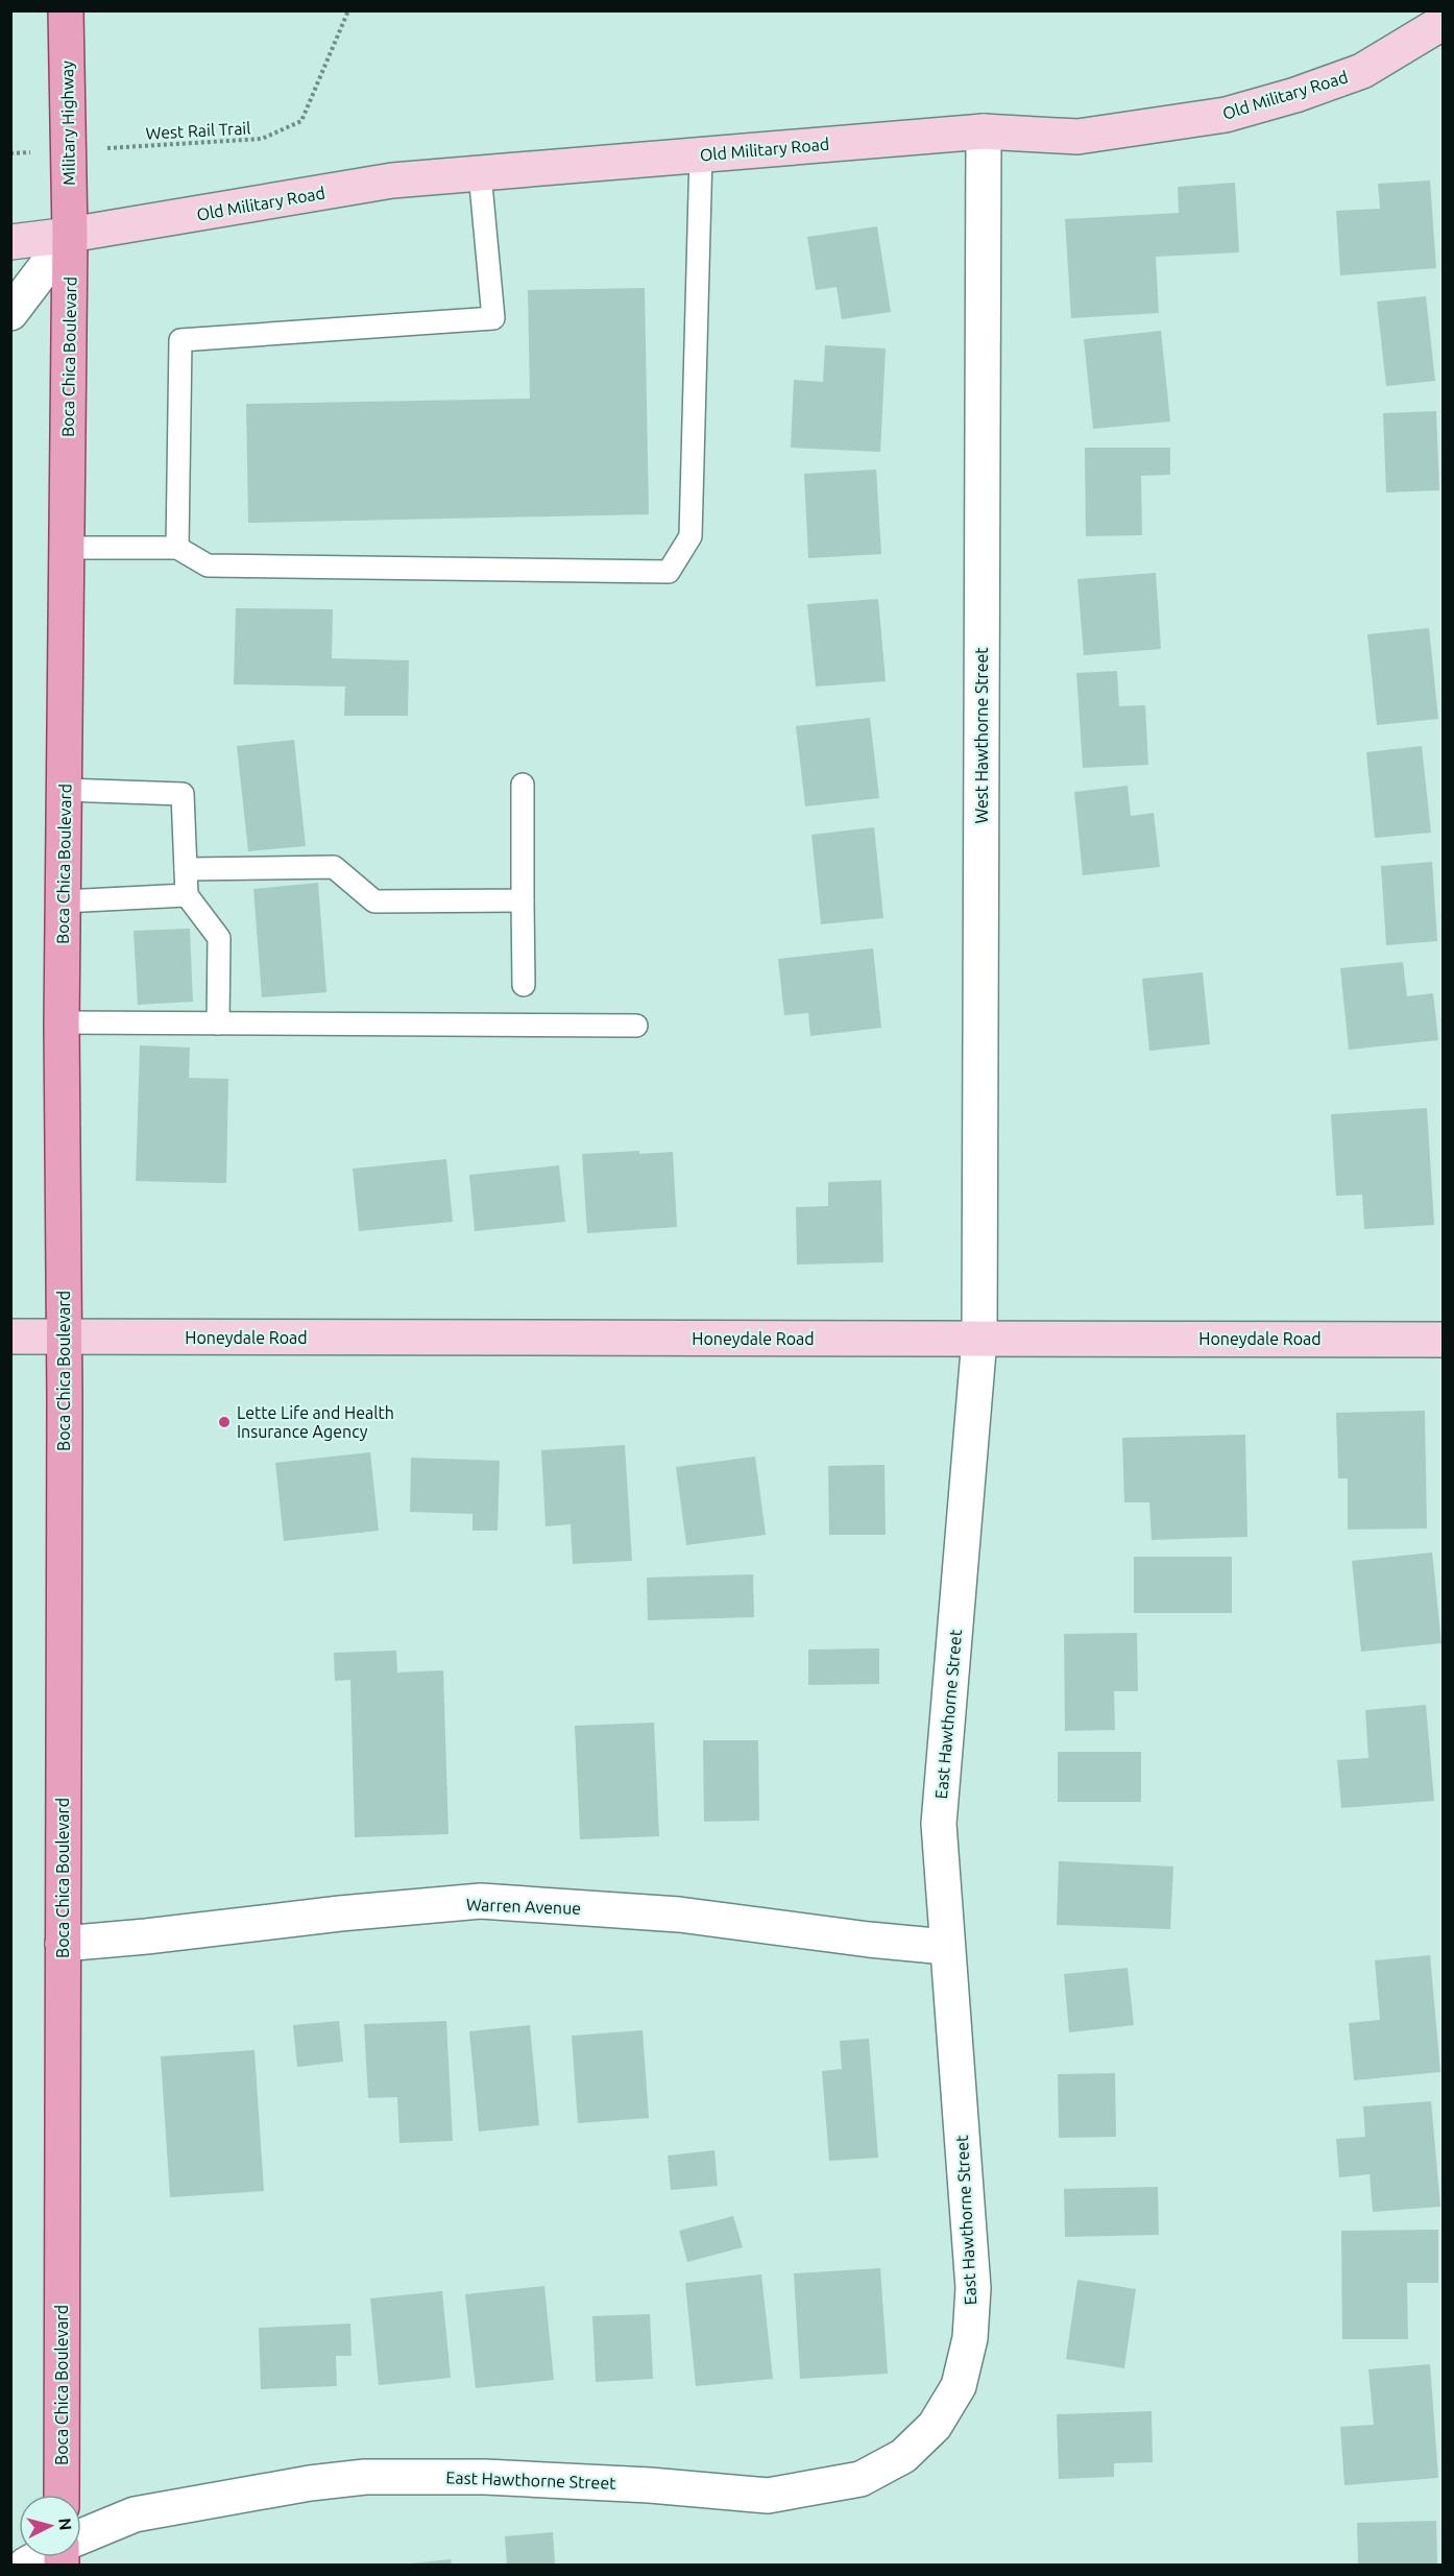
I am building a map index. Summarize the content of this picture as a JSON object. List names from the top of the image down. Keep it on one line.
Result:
{"streets":{"main road":["Military Highway","Boca Chica Boulevard"],"street":["Old Military Road","West Hawthorne Street","Honeydale Road","East Hawthorne Street","Warren Avenue"],"path":["West Rail Trail"]},"crossings":[["Old Military Road","Military Highway"],["Old Military Road","Boca Chica Boulevard"],["Old Military Road","West Hawthorne Street"],["Military Highway","West Rail Trail"],["Military Highway","Boca Chica Boulevard"],["Boca Chica Boulevard","Honeydale Road"],["Boca Chica Boulevard","Warren Avenue"],["West Hawthorne Street","Honeydale Road"],["West Hawthorne Street","East Hawthorne Street"],["Honeydale Road","East Hawthorne Street"],["East Hawthorne Street","Warren Avenue"]],"places":["Lette Life and Health Insurance Agency"],"north":"right"}
